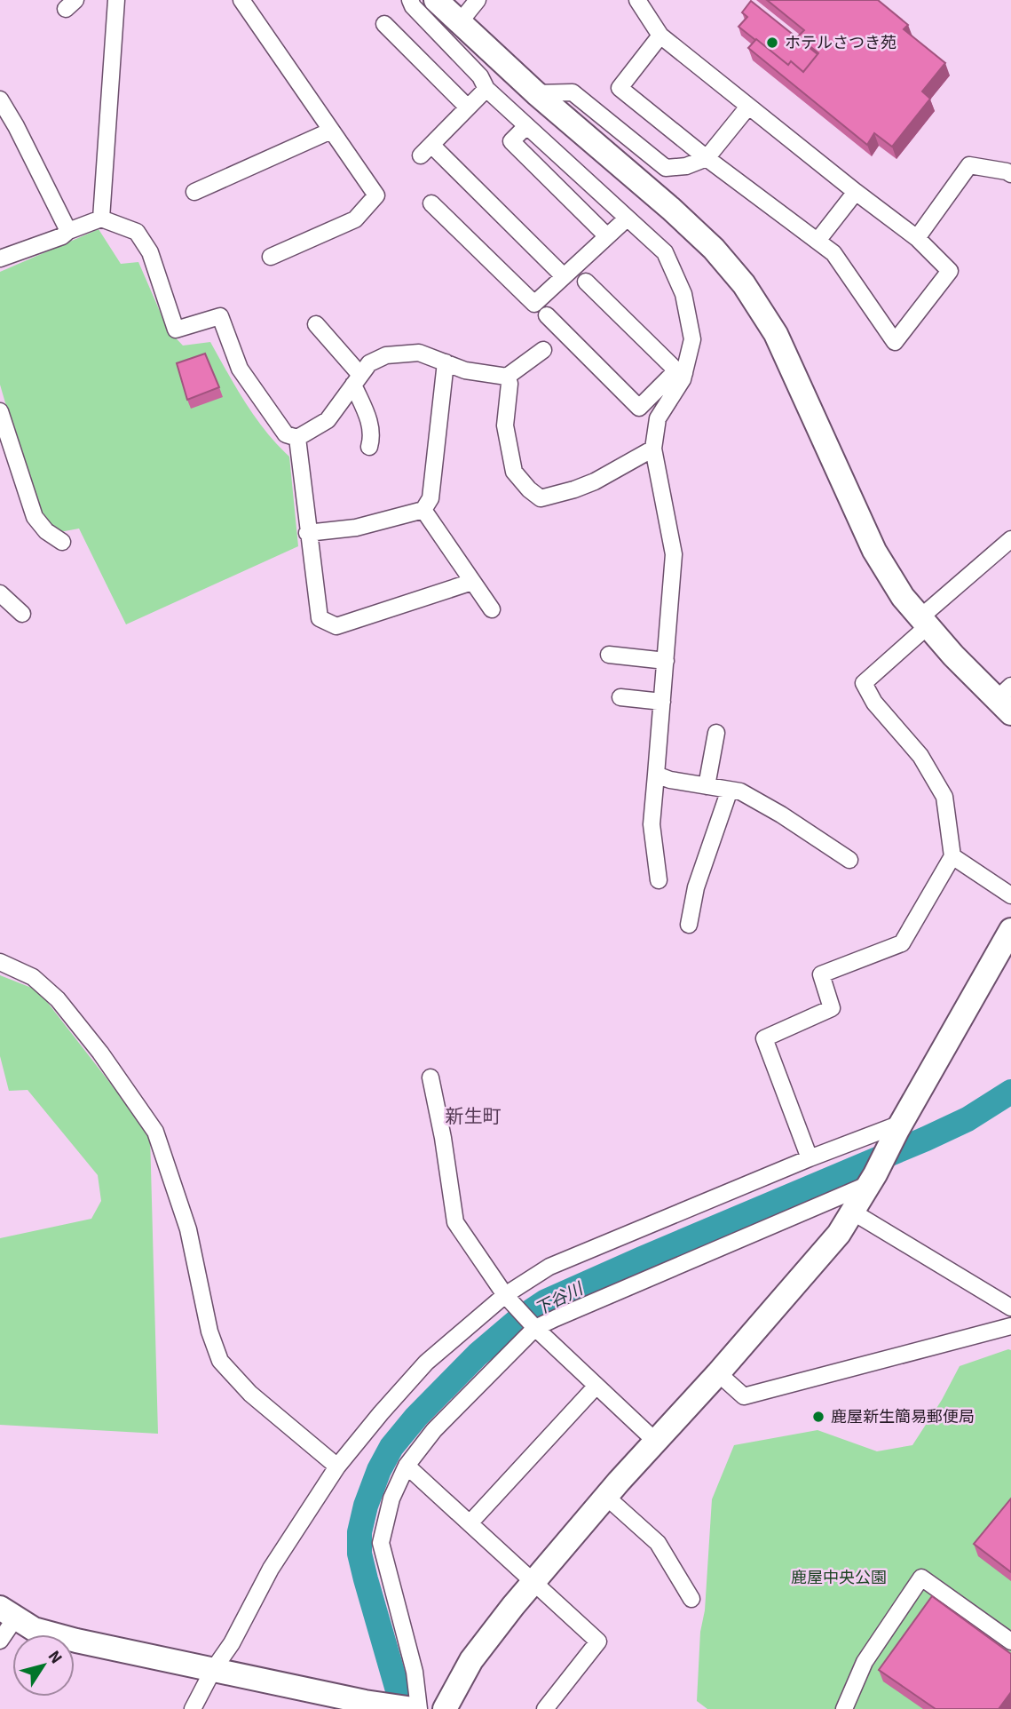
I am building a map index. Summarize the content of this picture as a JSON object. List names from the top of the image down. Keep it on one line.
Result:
{"districts":["新生町"],"water":["下谷川"],"parks":["鹿屋中央公園"],"places":["ホテルさつき苑","鹿屋新生簡易郵便局"],"north":"top right"}
